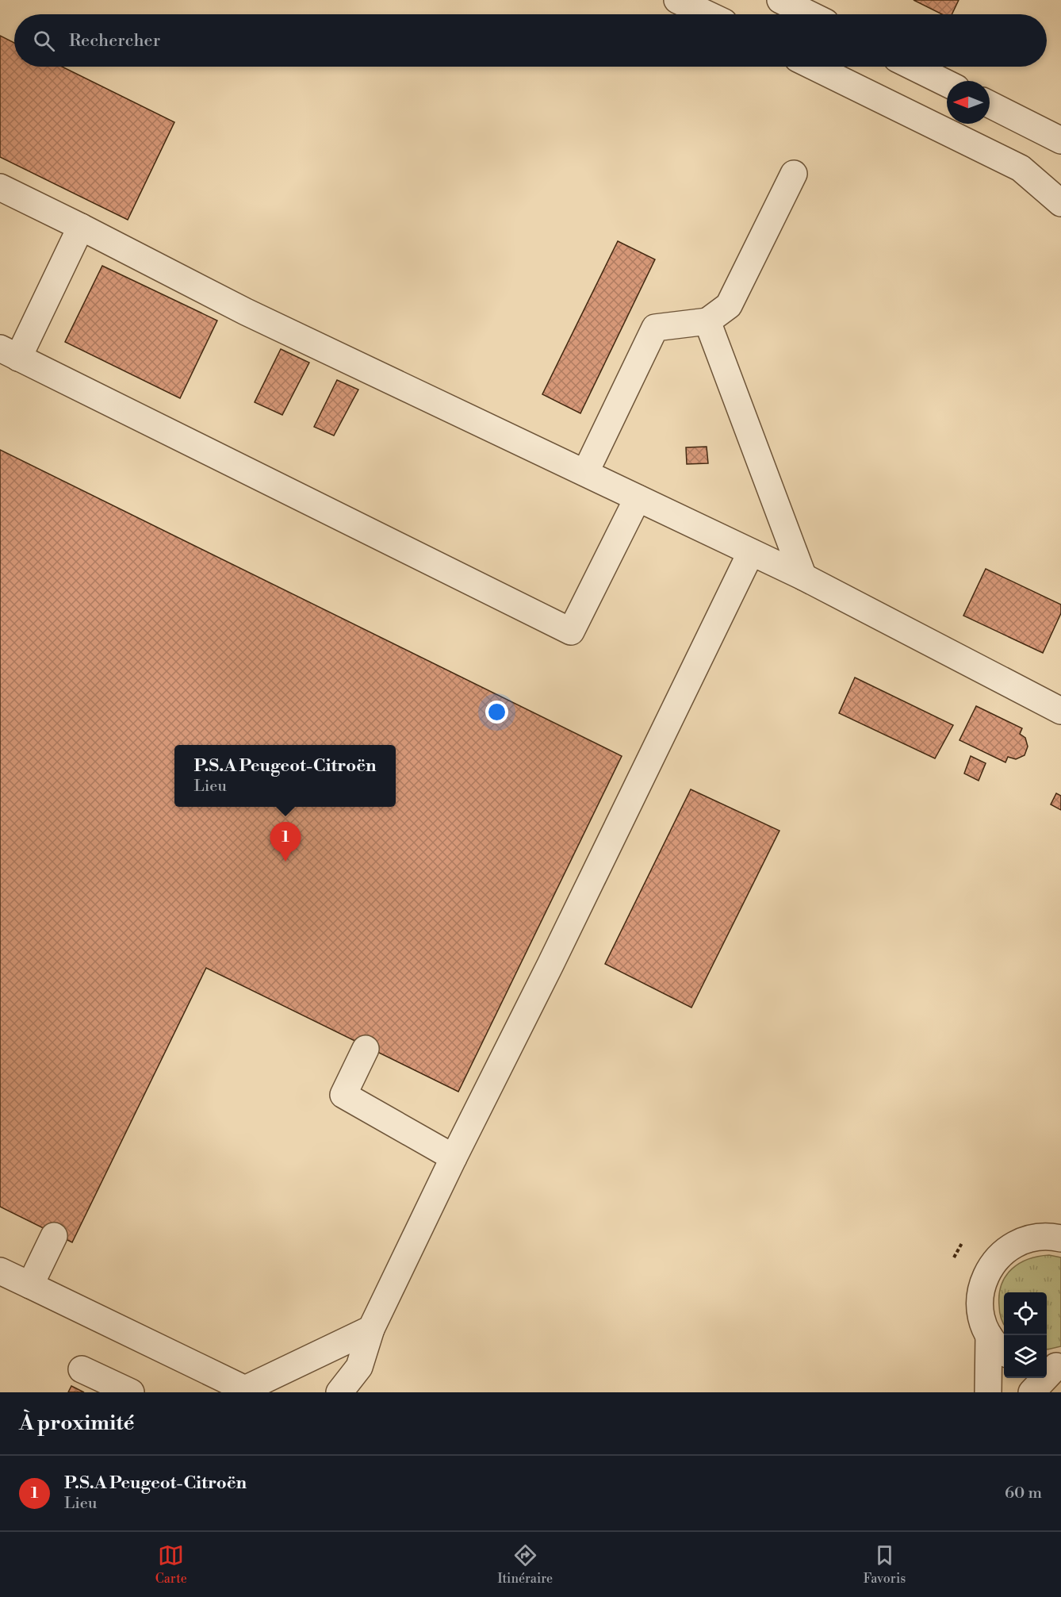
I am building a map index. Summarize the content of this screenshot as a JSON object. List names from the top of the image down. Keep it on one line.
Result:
{"north":"left","page":{"search":"Rechercher","popup":["P.S.A Peugeot-Citroën","Lieu"],"pins":"1","heading":"À proximité","list":[{"mark":"1","name":"P.S.A Peugeot-Citroën","note":"Lieu","value":"60 m"}],"nav":["Carte","Itinéraire","Favoris"]}}
